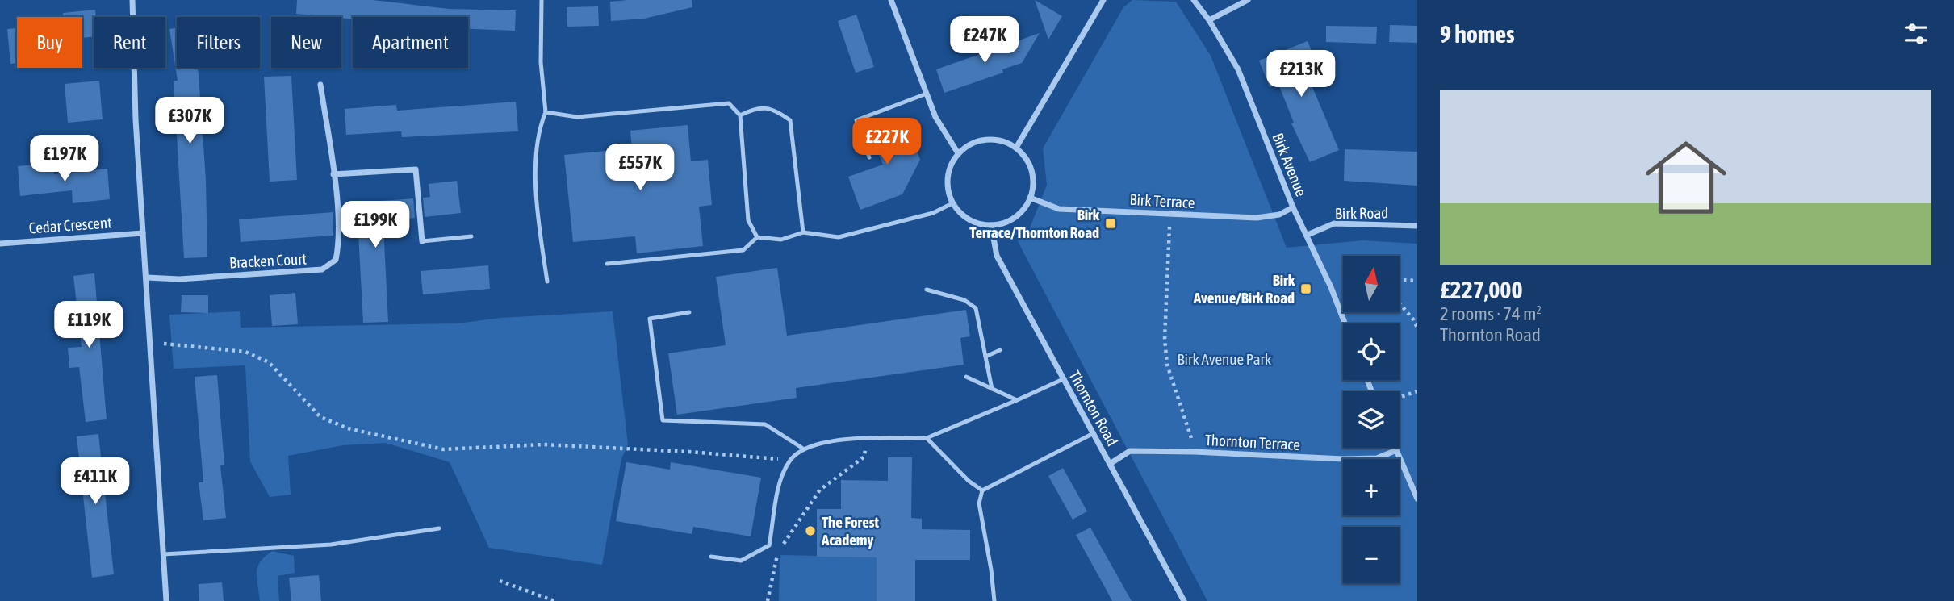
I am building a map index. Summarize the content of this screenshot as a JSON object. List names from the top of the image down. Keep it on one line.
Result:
{"streets":{"street":["Birk Avenue","Birk Terrace","Birk Road","Cedar Crescent","Bracken Court","Thornton Road","Thornton Terrace"]},"crossings":[["Birk Avenue","Birk Terrace"],["Birk Avenue","Birk Road"],["Birk Terrace","Thornton Road"],["Thornton Road","Thornton Terrace"]],"parks":["Birk Avenue Park"],"places":{"transit":["Birk Terrace/Thornton Road","Birk Avenue/Birk Road"],"other":["The Forest Academy"]},"north":"top","page":{"heading":"9 homes","price":["£247K","£213K","£307K","£227K","£197K","£557K","£199K","£119K","£411K"],"chip":["Buy","Rent","Filters","New","Apartment"],"list":[{"name":"£227,000","note":"2 rooms · 74 m² · Thornton Road"}],"map_buttons":["+","−"]}}
